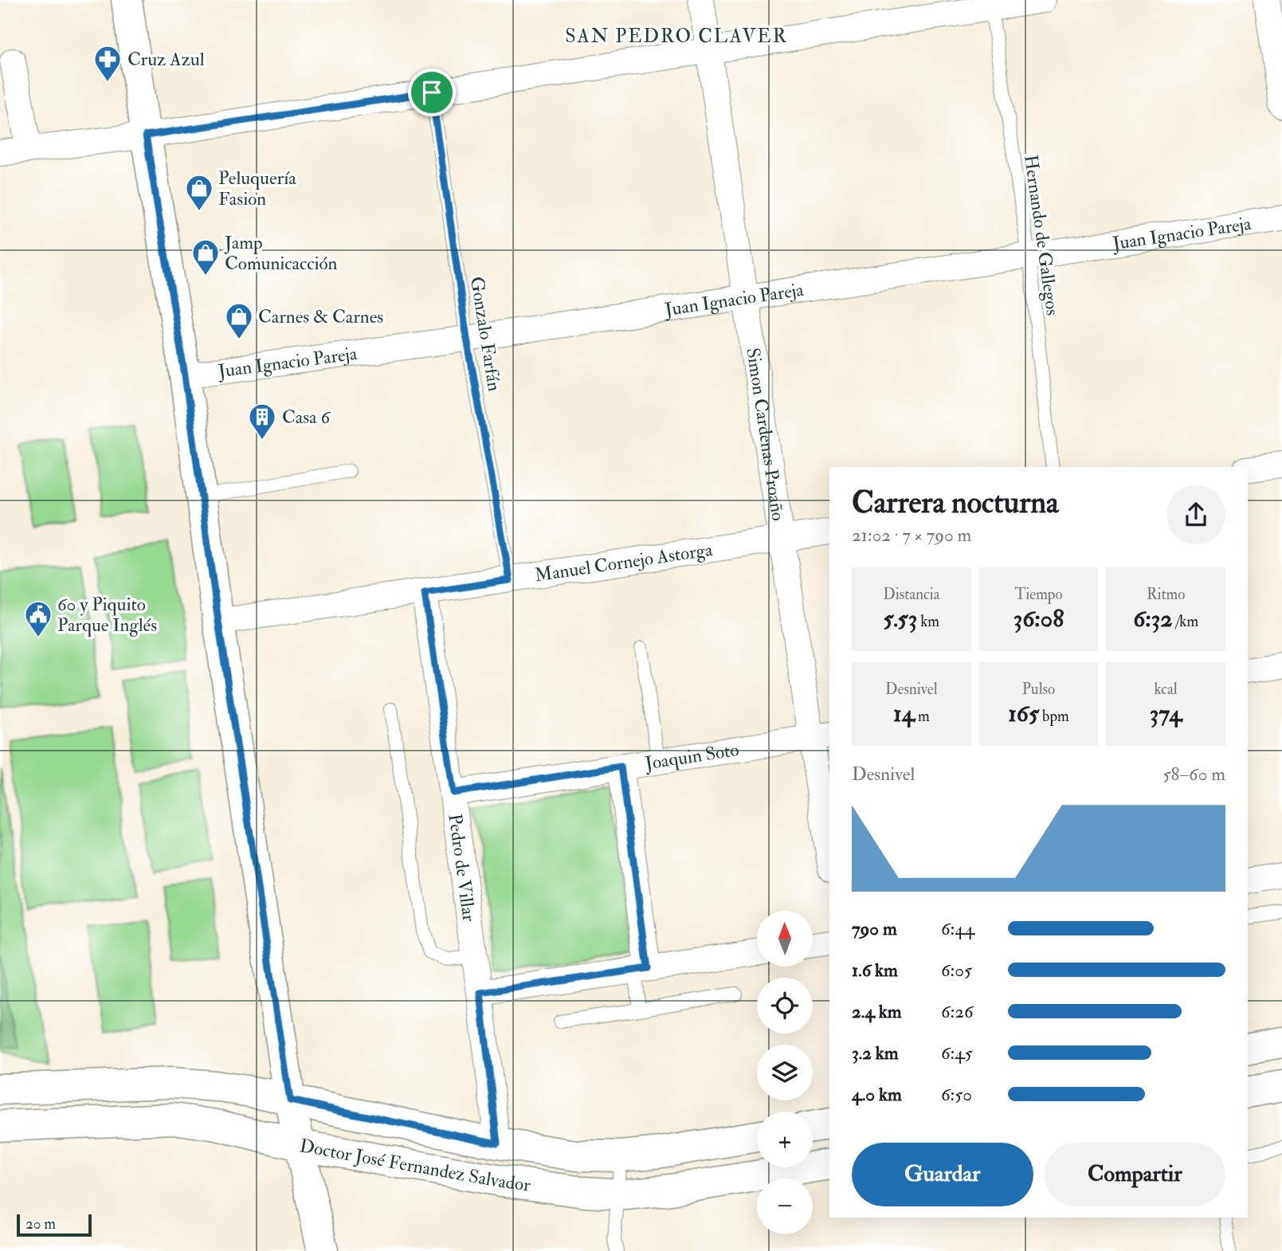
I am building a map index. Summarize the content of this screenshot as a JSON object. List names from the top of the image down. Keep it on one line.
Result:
{"streets":{"main road":["Doctor José Fernandez Salvador"],"street":["Juan Ignacio Pareja","Simon Cardenas Proaño","Manuel Cornejo Astorga","Joaquin Soto","Pedro de Villar"],"lane":["Hernando de Gallegos","Gonzalo Farfán"]},"crossings":[["Juan Ignacio Pareja","Hernando de Gallegos"],["Juan Ignacio Pareja","Gonzalo Farfán"],["Juan Ignacio Pareja","Simon Cardenas Proaño"],["Gonzalo Farfán","Manuel Cornejo Astorga"],["Simon Cardenas Proaño","Manuel Cornejo Astorga"],["Simon Cardenas Proaño","Joaquin Soto"],["Manuel Cornejo Astorga","Pedro de Villar"],["Joaquin Soto","Pedro de Villar"],["Pedro de Villar","Doctor José Fernandez Salvador"]],"districts":["SAN PEDRO CLAVER"],"places":{"pharmacy":["Cruz Azul"],"shop":["Peluquería Fasion","Jamp Comunicacción","Carnes & Carnes"],"building":["Casa 6"],"public building":["60 y Piquito Parque Inglés"]},"scale_bar":"20 m","north":"top","page":{"heading":["Carrera nocturna","21:02 · 7 × 790 m"],"stats":[["Distancia","5.53 km"],["Tiempo","36:08"],["Ritmo","6:32 /km"],["Desnivel","14 m"],["Pulso","165 bpm"],["kcal","374"]],"chart":["Desnivel","58–60 m"],"list":[{"name":"790 m","note":"6:44"},{"name":"1.6 km","note":"6:05"},{"name":"2.4 km","note":"6:26"},{"name":"3.2 km","note":"6:45"},{"name":"4.0 km","note":"6:50"}],"map_buttons":["+","−"],"buttons":["Guardar","Compartir"],"scale":"20 m"}}
